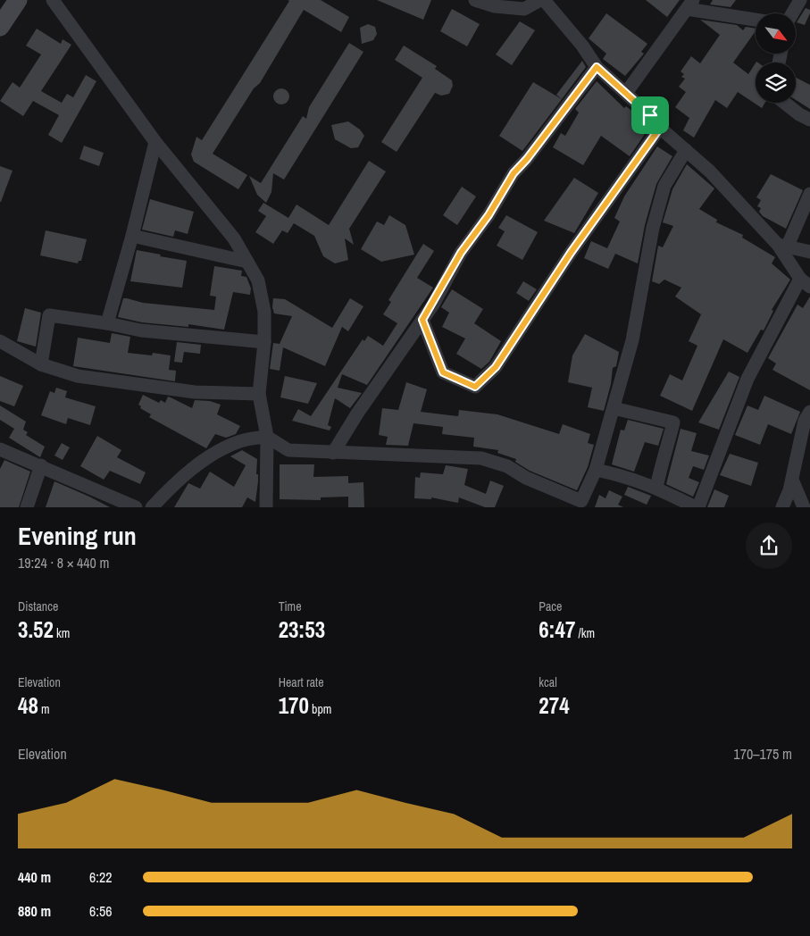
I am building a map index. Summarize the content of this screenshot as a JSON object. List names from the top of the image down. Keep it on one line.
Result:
{"north":"bottom right","page":{"heading":["Evening run","19:24 · 8 × 440 m"],"stats":[["Distance","3.52 km"],["Time","23:53"],["Pace","6:47 /km"],["Elevation","48 m"],["Heart rate","170 bpm"],["kcal","274"]],"chart":["Elevation","170–175 m"],"list":[{"name":"440 m","note":"6:22"},{"name":"880 m","note":"6:56"}]}}
